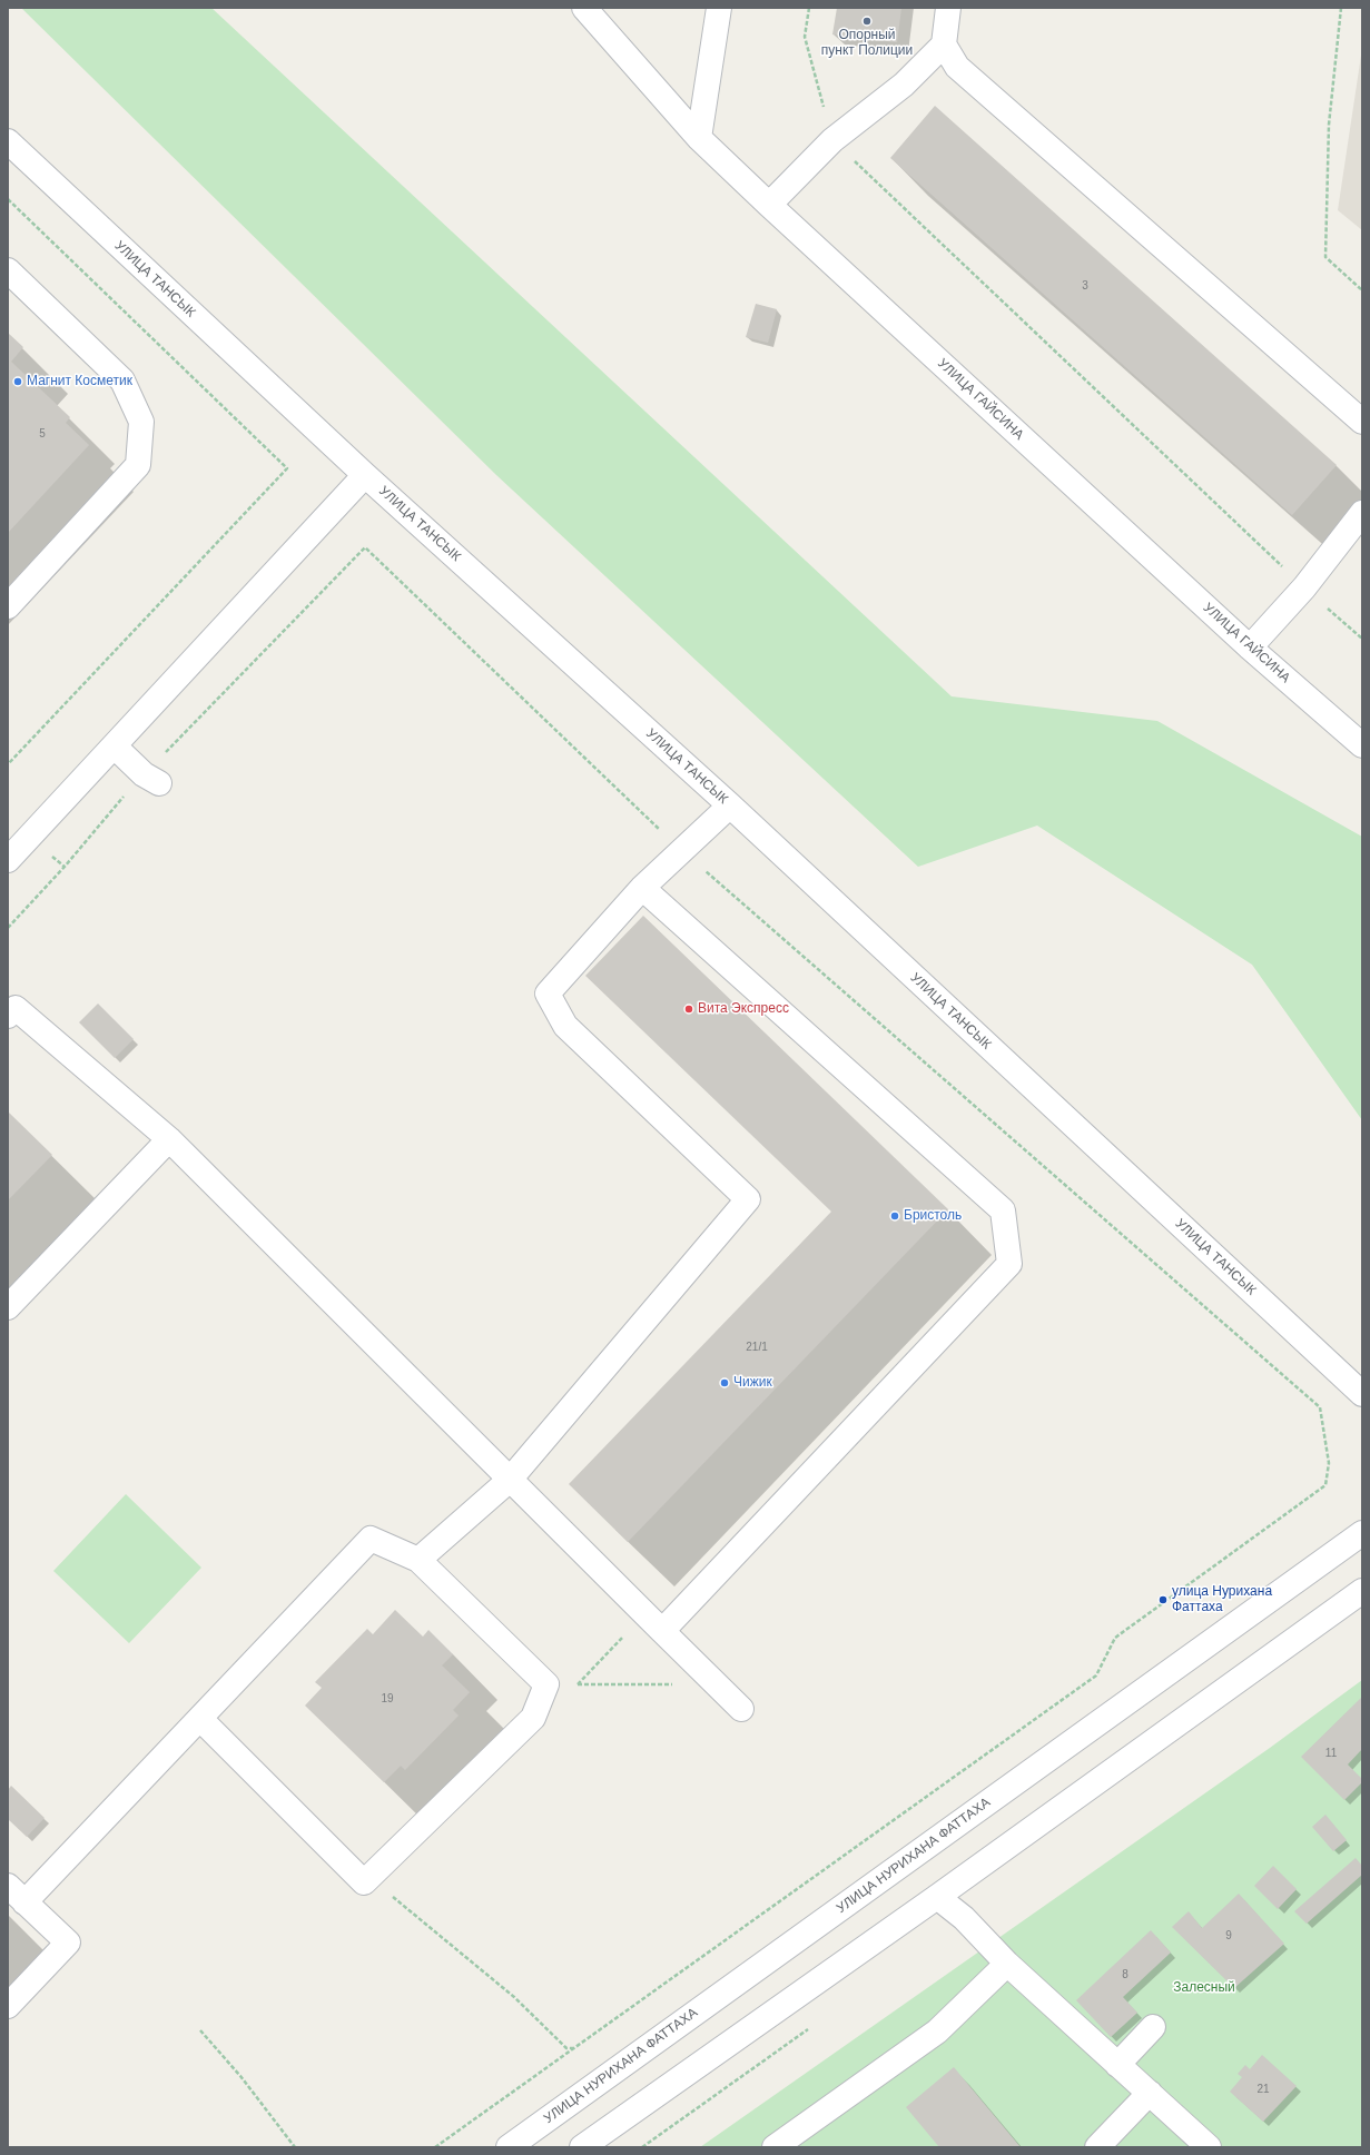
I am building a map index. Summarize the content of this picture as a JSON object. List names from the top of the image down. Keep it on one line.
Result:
{"streets":{"street":["УЛИЦА ТАНСЫК","УЛИЦА ГАЙСИНА","УЛИЦА НУРИХАНА ФАТТАХА"]},"parks":["Залесный"],"places":["Опорный пункт Полиции","Магнит Косметик","Вита Экспресс","Бристоль","Чижик","улица Нурихана Фаттаха"],"house_numbers":["3","5","21/1","19","11","9","8","21"]}
